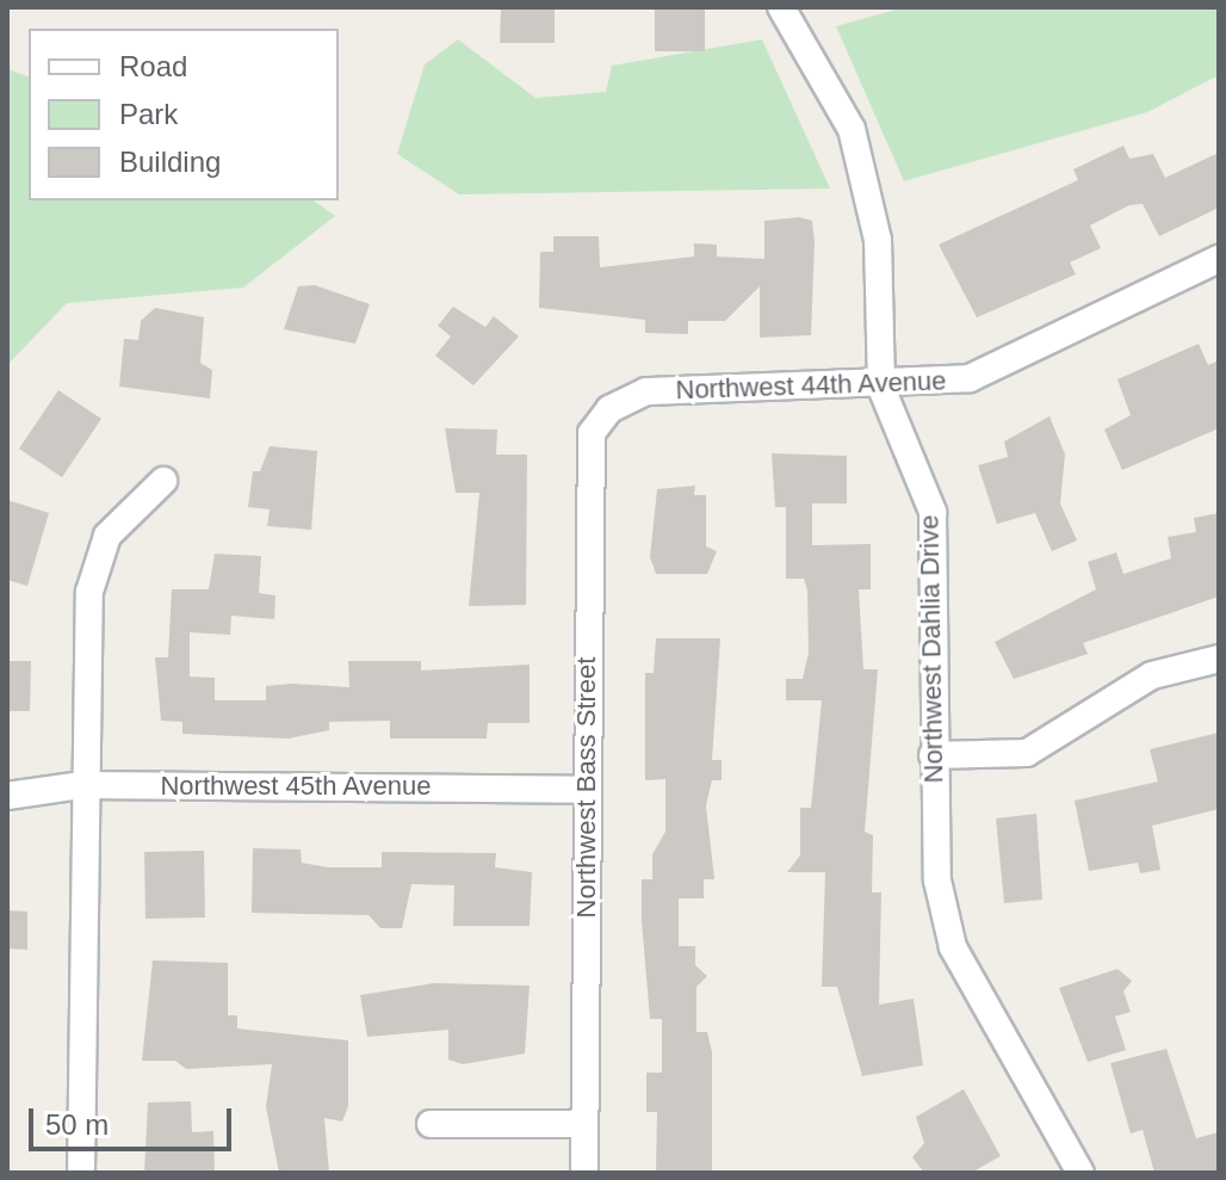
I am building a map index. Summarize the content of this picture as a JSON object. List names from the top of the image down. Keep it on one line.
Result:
{"streets":{"street":["Northwest 44th Avenue","Northwest Dahlia Drive","Northwest 45th Avenue","Northwest Bass Street"]},"crossings":[["Northwest 44th Avenue","Northwest Dahlia Drive"],["Northwest 44th Avenue","Northwest Bass Street"],["Northwest 45th Avenue","Northwest Bass Street"]],"legend":["Road","Park","Building"],"scale_bar":"50 m"}
